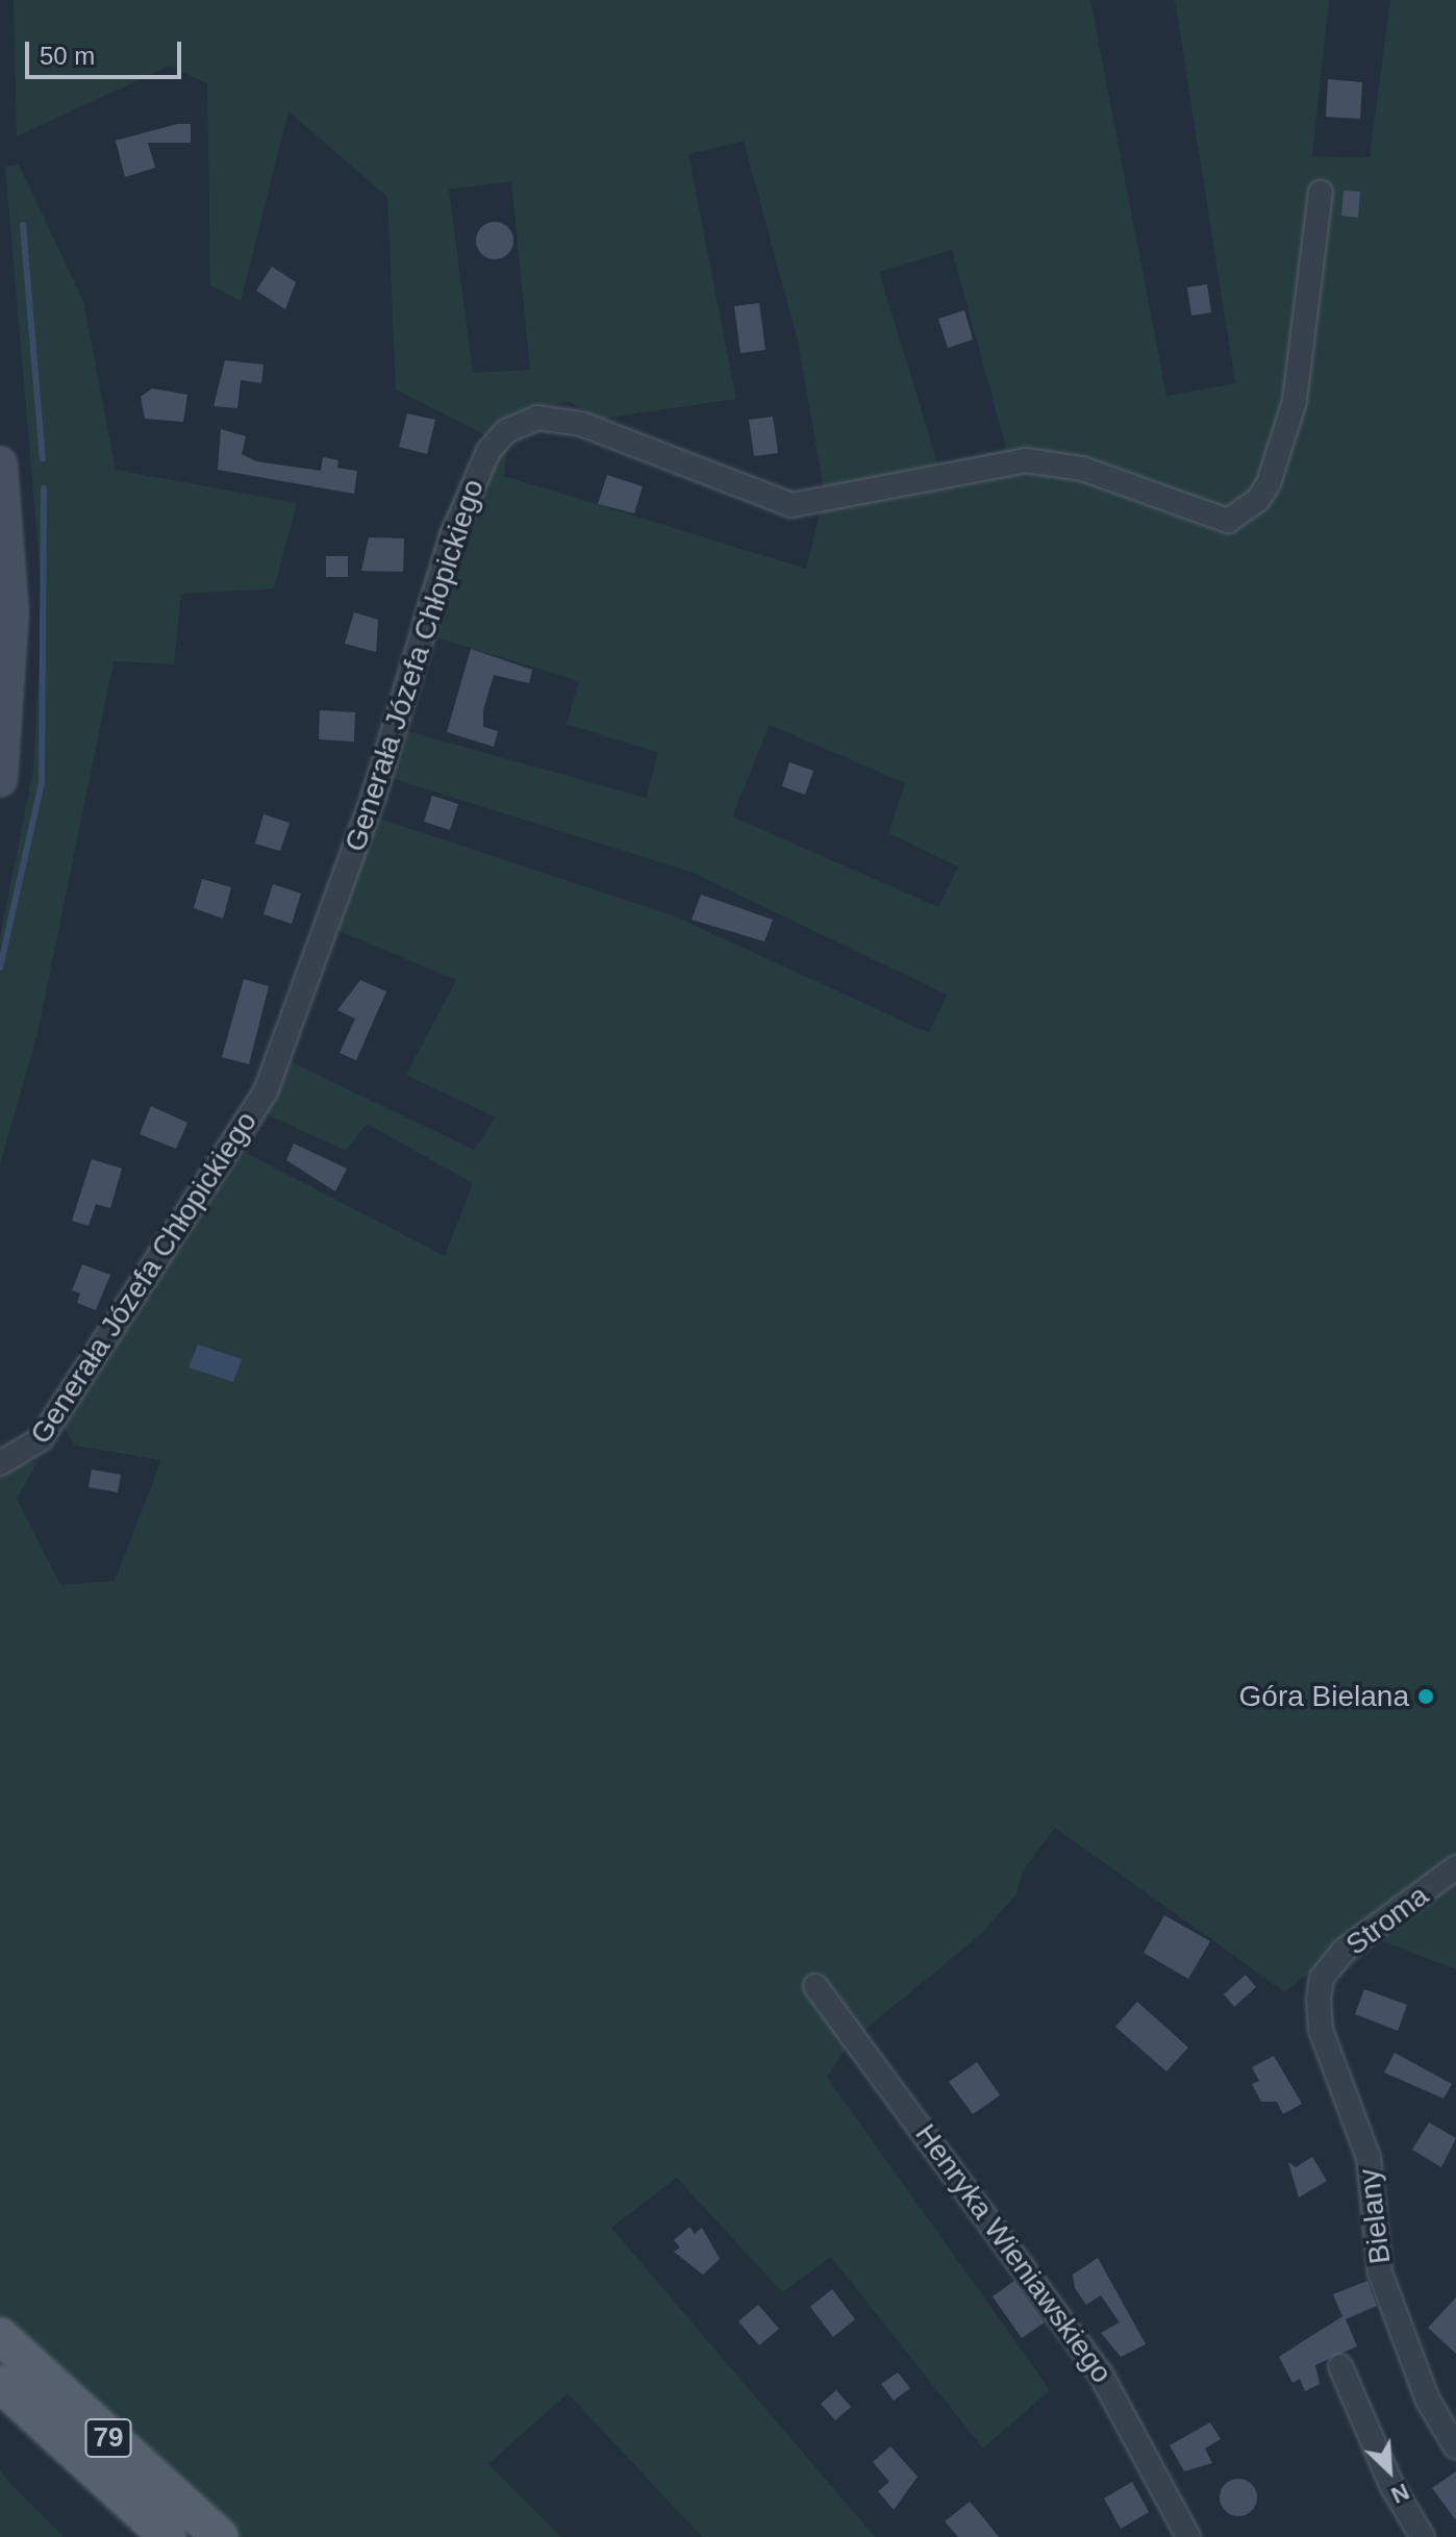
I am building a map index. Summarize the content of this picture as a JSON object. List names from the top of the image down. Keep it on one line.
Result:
{"streets":{"main road":["79"],"street":["Generała Józefa Chłopickiego","Stroma","Bielany","Henryka Wieniawskiego"]},"crossings":[["Stroma","Bielany"]],"places":["Góra Bielana"],"scale_bar":"50 m","north":"bottom right"}
